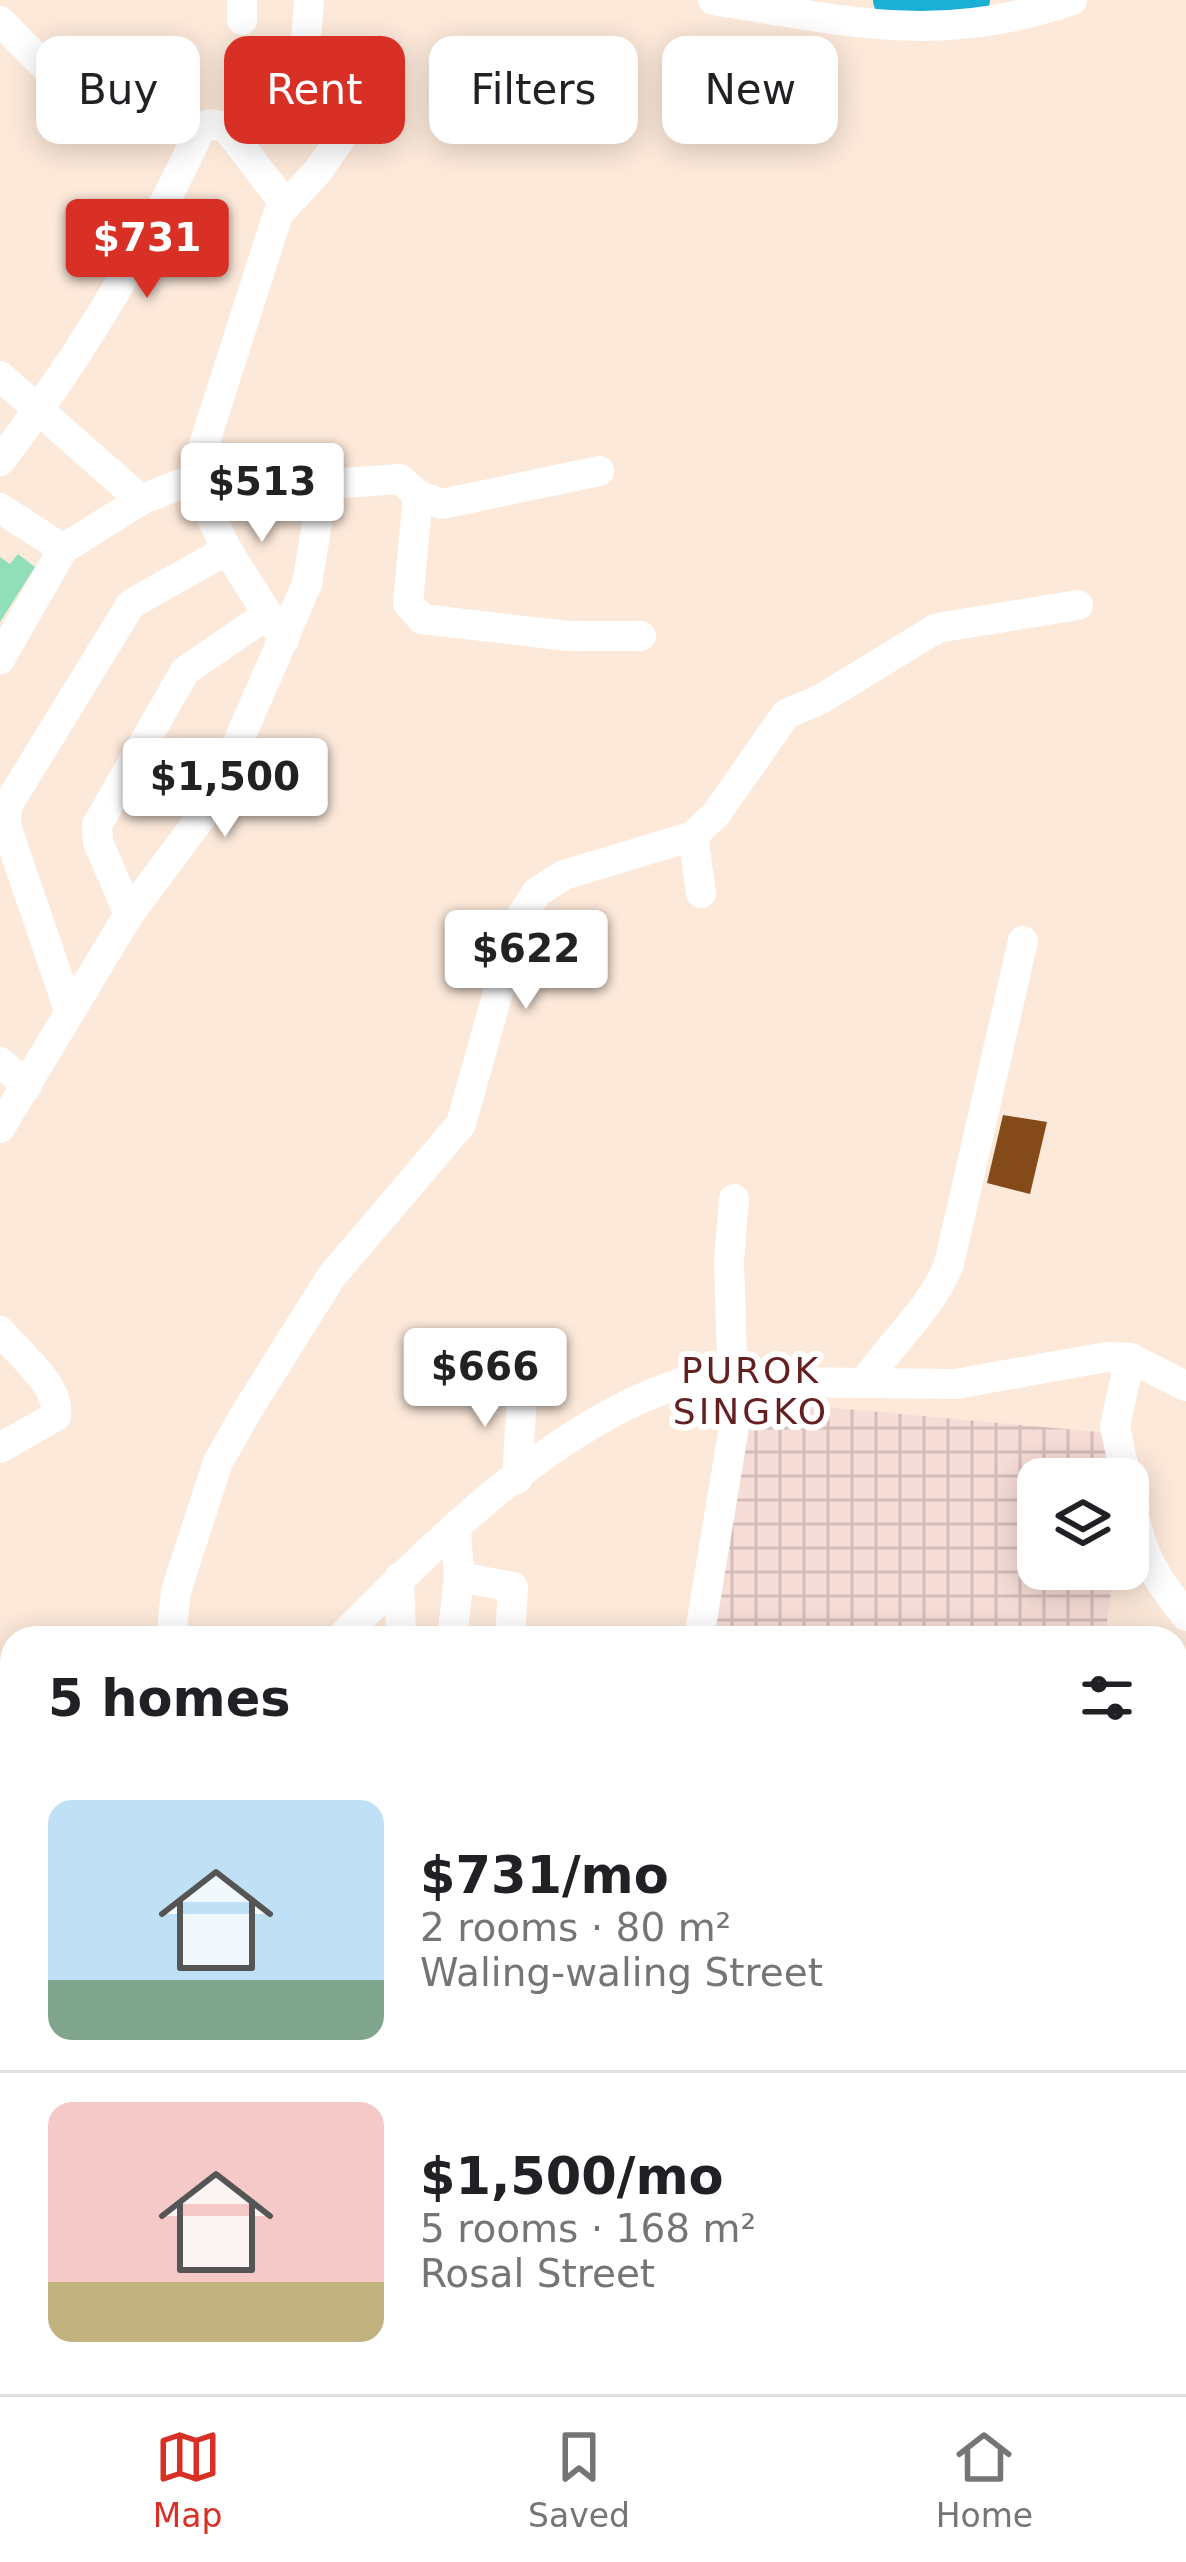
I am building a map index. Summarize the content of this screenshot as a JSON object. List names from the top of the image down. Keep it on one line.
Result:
{"districts":["PUROK SINGKO"],"page":{"chip":["Buy","Rent","Filters","New"],"price":["$731","$513","$1,500","$622","$666"],"heading":"5 homes","list":[{"name":"$731/mo","note":"2 rooms · 80 m² · Waling-waling Street"},{"name":"$1,500/mo","note":"5 rooms · 168 m² · Rosal Street"}],"tabs":["Map","Saved","Home"]}}
